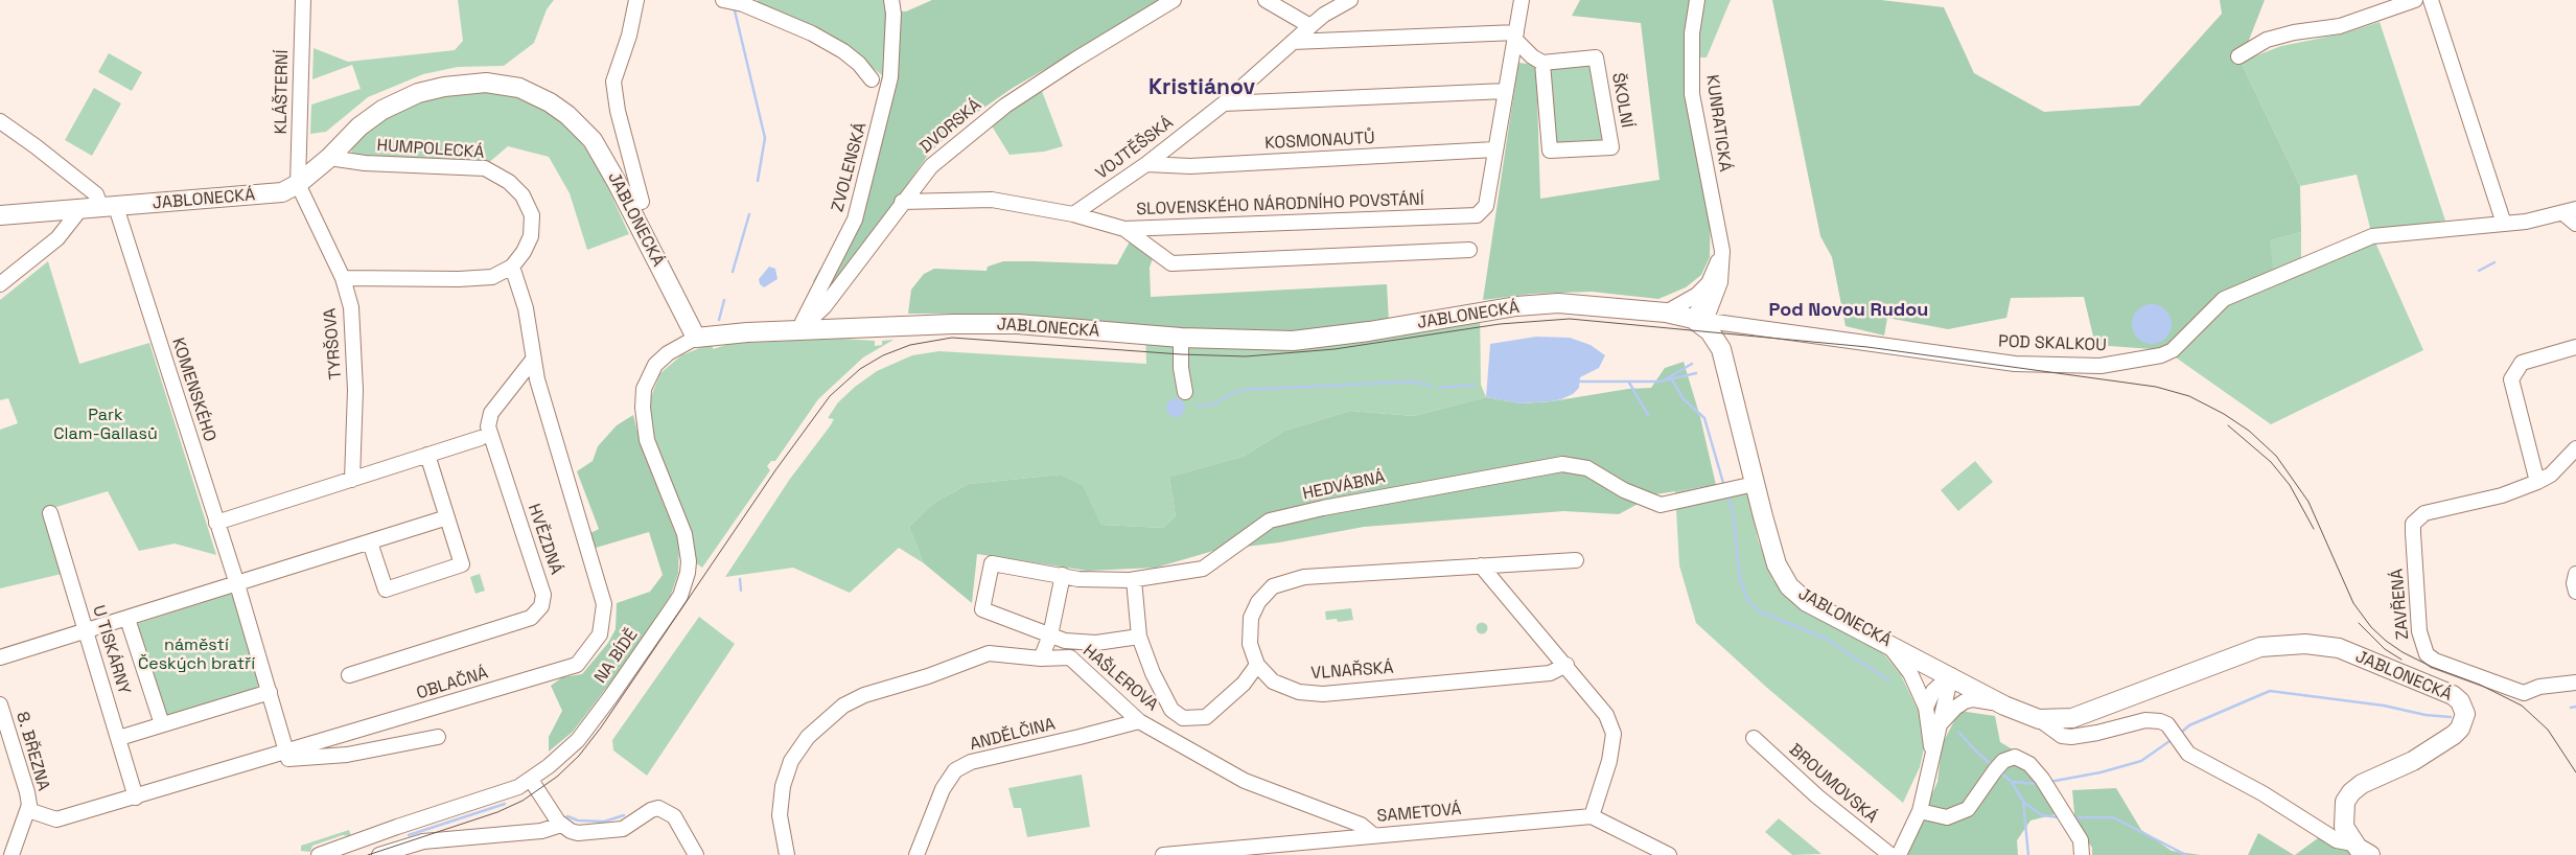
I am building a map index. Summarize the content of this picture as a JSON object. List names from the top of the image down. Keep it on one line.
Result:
{"streets":{"main road":["JABLONECKÁ"],"street":["KLÁŠTERNÍ","ŠKOLNÍ","KUNRATICKÁ","DVORSKÁ","KOSMONAUTŮ","VOJTĚŠSKÁ","HUMPOLECKÁ","ZVOLENSKÁ","SLOVENSKÉHO NÁRODNÍHO POVSTÁNÍ","TYRŠOVA","POD SKALKOU","KOMENSKÉHO","HEDVÁBNÁ","HVĚZDNÁ","ZAVŘENÁ","U TISKÁRNY","NA BÍDĚ","VLNAŘSKÁ","HAŠLEROVA","OBLAČNÁ","ANDĚLČINA","8. BŘEZNA","BROUMOVSKÁ","SAMETOVÁ"]},"crossings":[["KLÁŠTERNÍ","JABLONECKÁ"],["KLÁŠTERNÍ","TYRŠOVA"],["KUNRATICKÁ","JABLONECKÁ"],["KUNRATICKÁ","POD SKALKOU"],["DVORSKÁ","ZVOLENSKÁ"],["DVORSKÁ","JABLONECKÁ"],["KOSMONAUTŮ","VOJTĚŠSKÁ"],["KOSMONAUTŮ","SLOVENSKÉHO NÁRODNÍHO POVSTÁNÍ"],["VOJTĚŠSKÁ","SLOVENSKÉHO NÁRODNÍHO POVSTÁNÍ"],["HUMPOLECKÁ","JABLONECKÁ"],["HUMPOLECKÁ","OBLAČNÁ"],["ZVOLENSKÁ","JABLONECKÁ"],["JABLONECKÁ","TYRŠOVA"],["JABLONECKÁ","POD SKALKOU"],["JABLONECKÁ","KOMENSKÉHO"],["JABLONECKÁ","HEDVÁBNÁ"],["JABLONECKÁ","NA BÍDĚ"],["KOMENSKÉHO","OBLAČNÁ"],["HVĚZDNÁ","OBLAČNÁ"],["U TISKÁRNY","OBLAČNÁ"],["HAŠLEROVA","ANDĚLČINA"],["HAŠLEROVA","SAMETOVÁ"],["OBLAČNÁ","8. BŘEZNA"]],"districts":["Kristiánov","Pod Novou Rudou"],"parks":["Park Clam-Gallasů","náměstí Českých bratří"]}
